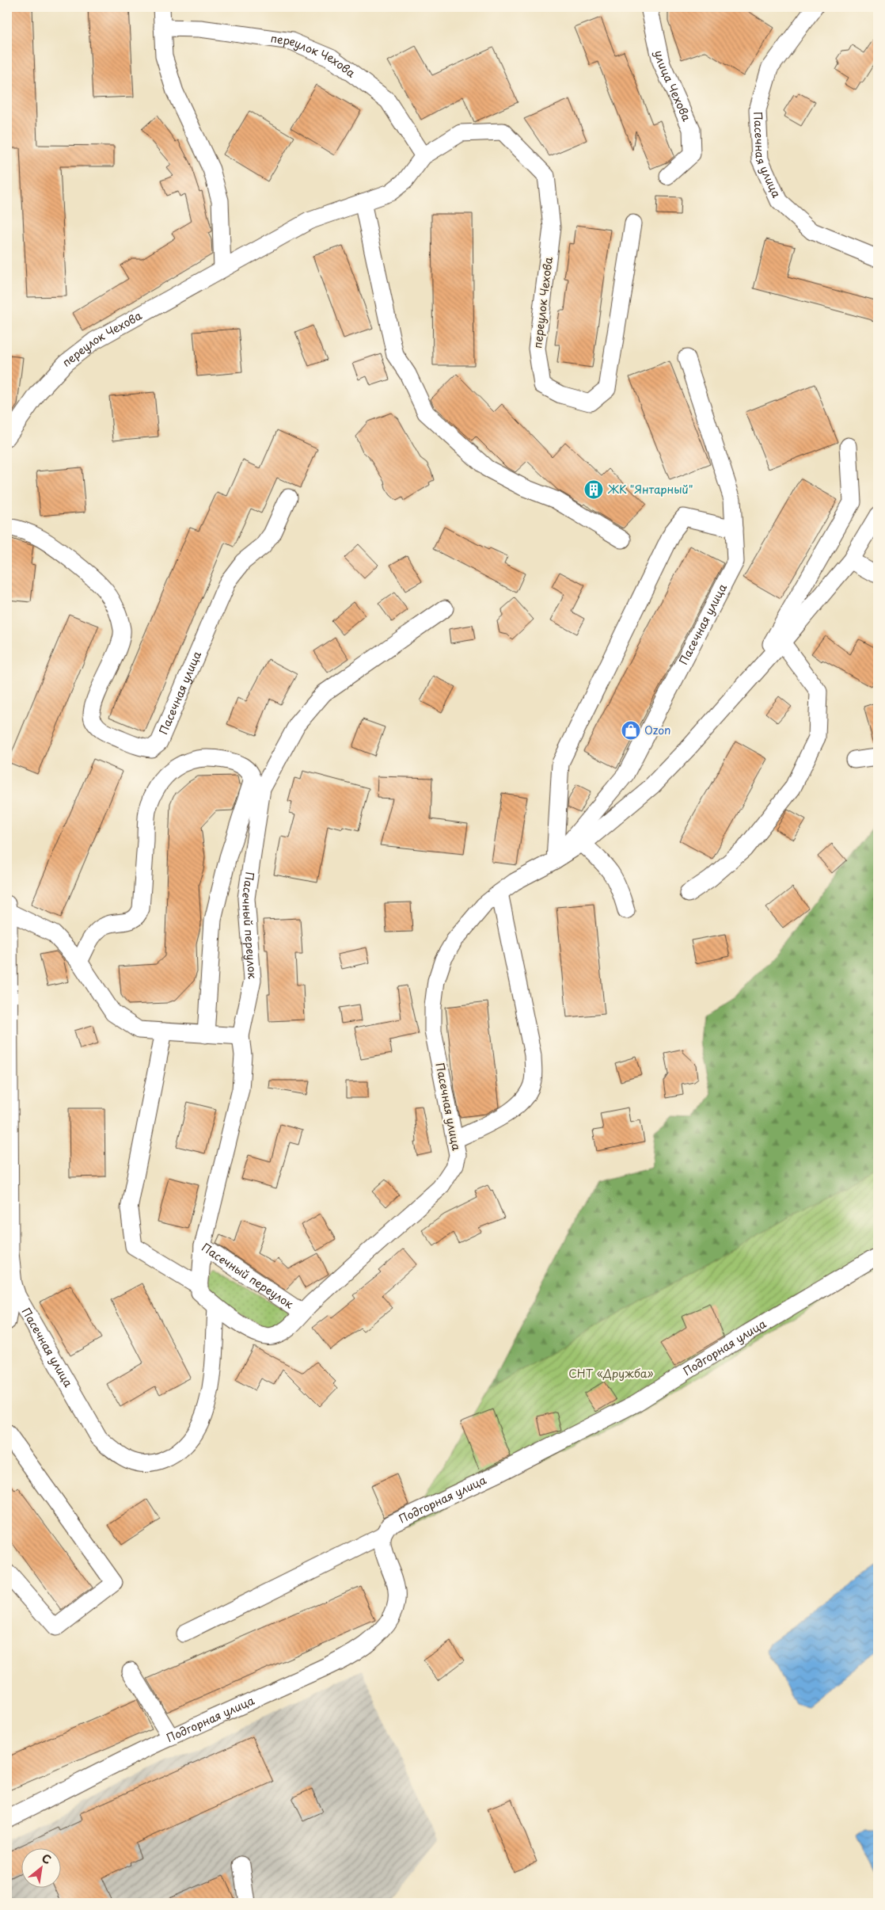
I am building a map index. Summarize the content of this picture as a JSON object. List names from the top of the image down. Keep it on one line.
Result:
{"streets":{"street":["переулок Чехова","улица Чехова","Пасечная улица","Пасечный переулок","Подгорная улица"]},"crossings":[["Пасечная улица","Пасечный переулок"]],"parks":["СНТ «Дружба»"],"places":{"building":["ЖК \"Янтарный\""],"shop":["Ozon"]},"north":"top right"}
